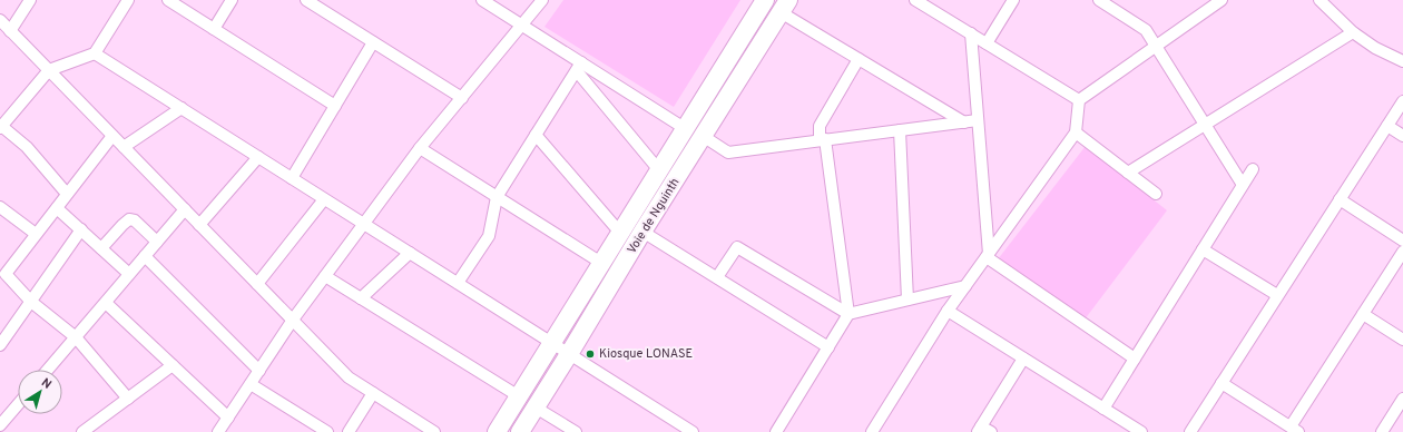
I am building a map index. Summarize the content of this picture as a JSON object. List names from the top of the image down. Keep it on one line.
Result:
{"streets":{"highway":["Voie de Nguinth"]},"places":["Kiosque LONASE"],"north":"top right"}
